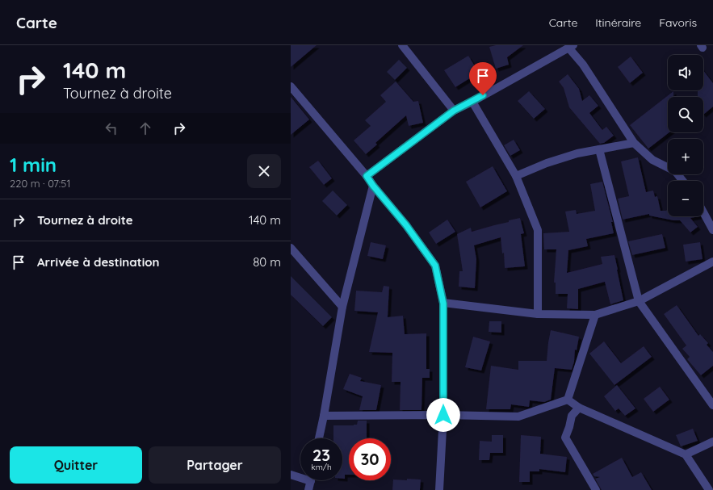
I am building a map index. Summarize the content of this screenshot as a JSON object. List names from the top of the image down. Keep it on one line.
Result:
{"page":{"header":"Carte","nav":["Carte","Itinéraire","Favoris"],"turn":["140 m","Tournez à droite"],"map_buttons":["+","−"],"heading":["1 min","220 m · 07:51"],"list":[{"name":"Tournez à droite","value":"140 m"},{"name":"Arrivée à destination","value":"80 m"}],"speed":"23 km/h","limit":"30","buttons":["Quitter","Partager"]}}
